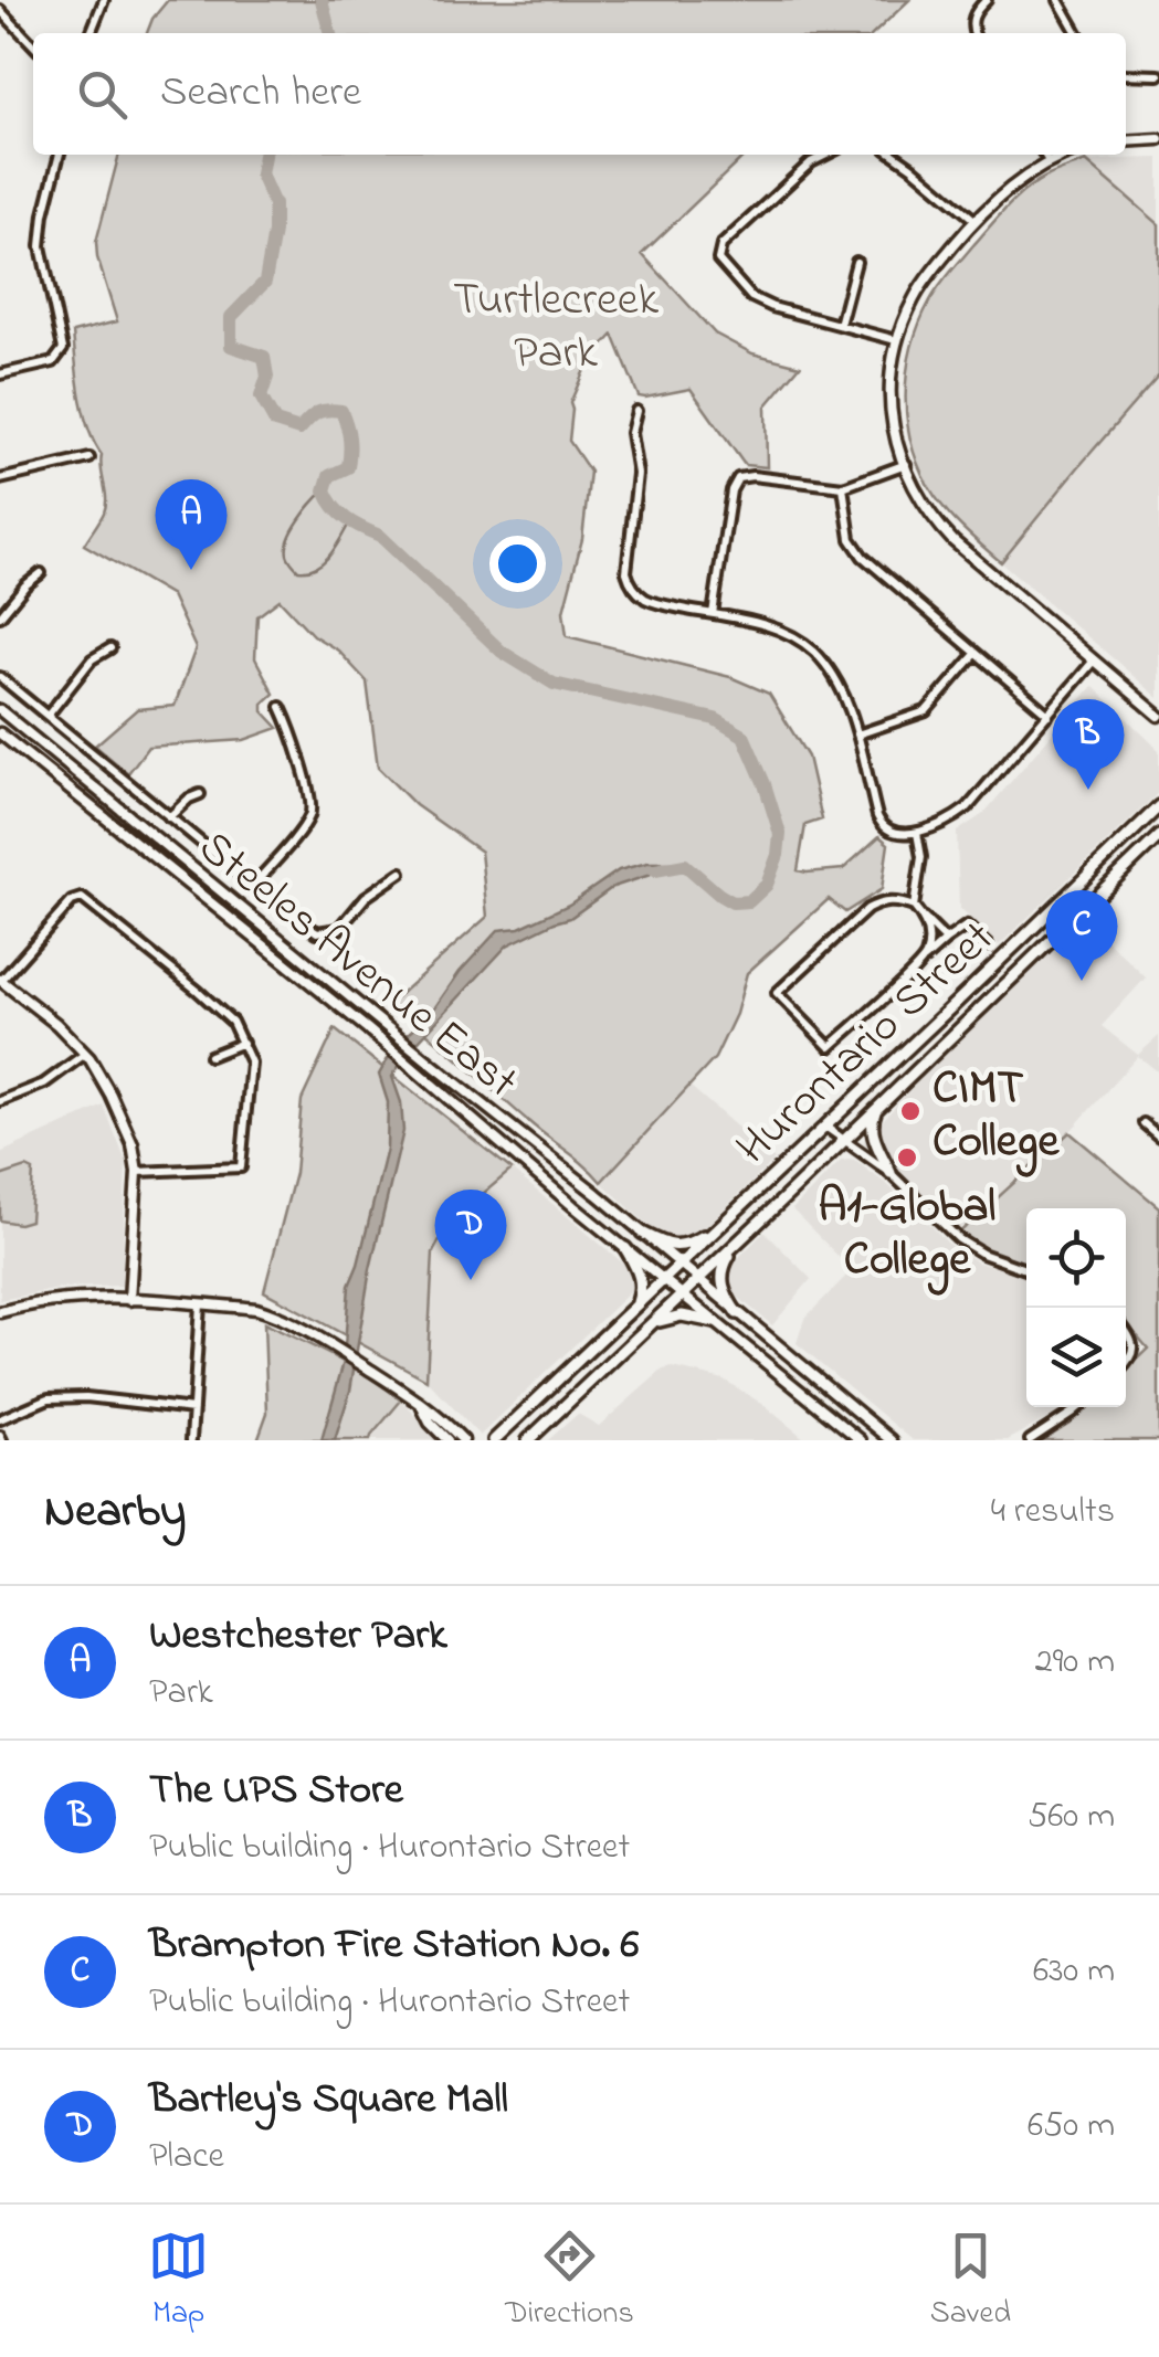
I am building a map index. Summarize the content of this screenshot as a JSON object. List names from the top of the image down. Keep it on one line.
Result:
{"streets":{"main road":["Steeles Avenue East","Hurontario Street"]},"crossings":[["Steeles Avenue East","Hurontario Street"]],"parks":["Turtlecreek Park"],"places":["CIMT College","A1-Global College"],"page":{"search":"Search here","pins":["A","B","C","D"],"heading":["Nearby","4 results"],"list":[{"mark":"A","name":"Westchester Park","note":"Park","value":"290 m"},{"mark":"B","name":"The UPS Store","note":"Public building · Hurontario Street","value":"560 m"},{"mark":"C","name":"Brampton Fire Station No. 6","note":"Public building · Hurontario Street","value":"630 m"},{"mark":"D","name":"Bartley's Square Mall","note":"Place","value":"650 m"}],"nav":["Map","Directions","Saved"]}}
